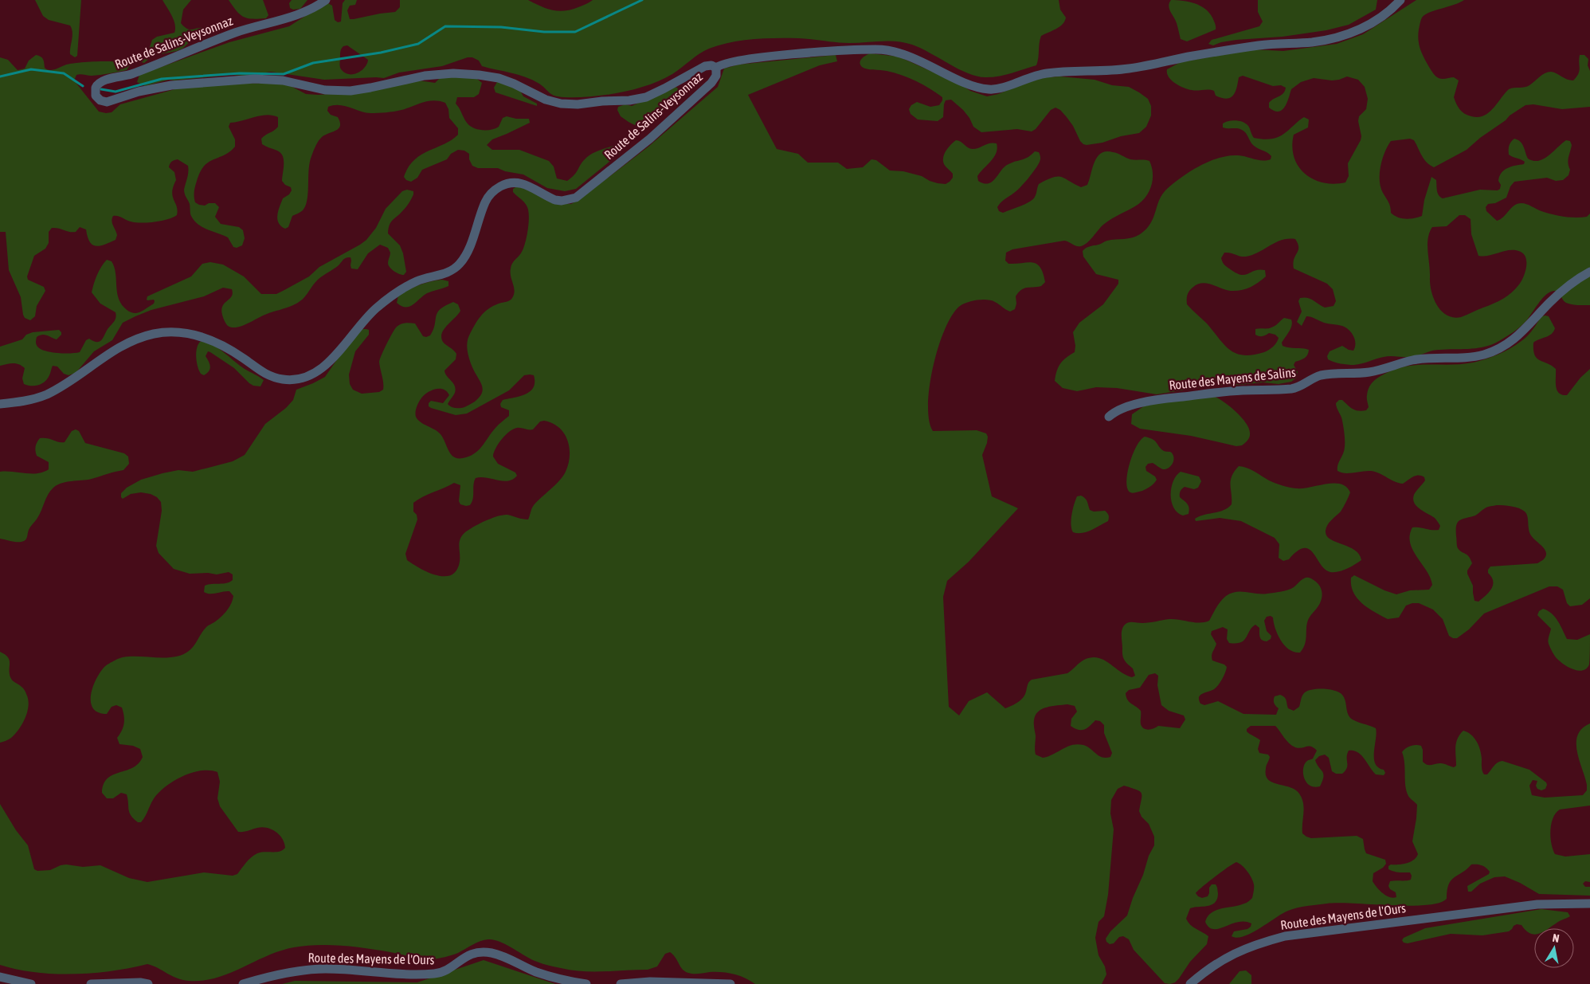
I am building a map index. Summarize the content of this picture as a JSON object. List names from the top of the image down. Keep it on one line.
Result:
{"streets":{"street":["Route de Salins-Veysonnaz","Route des Mayens de Salins","Route des Mayens de l'Ours"]},"north":"top"}
